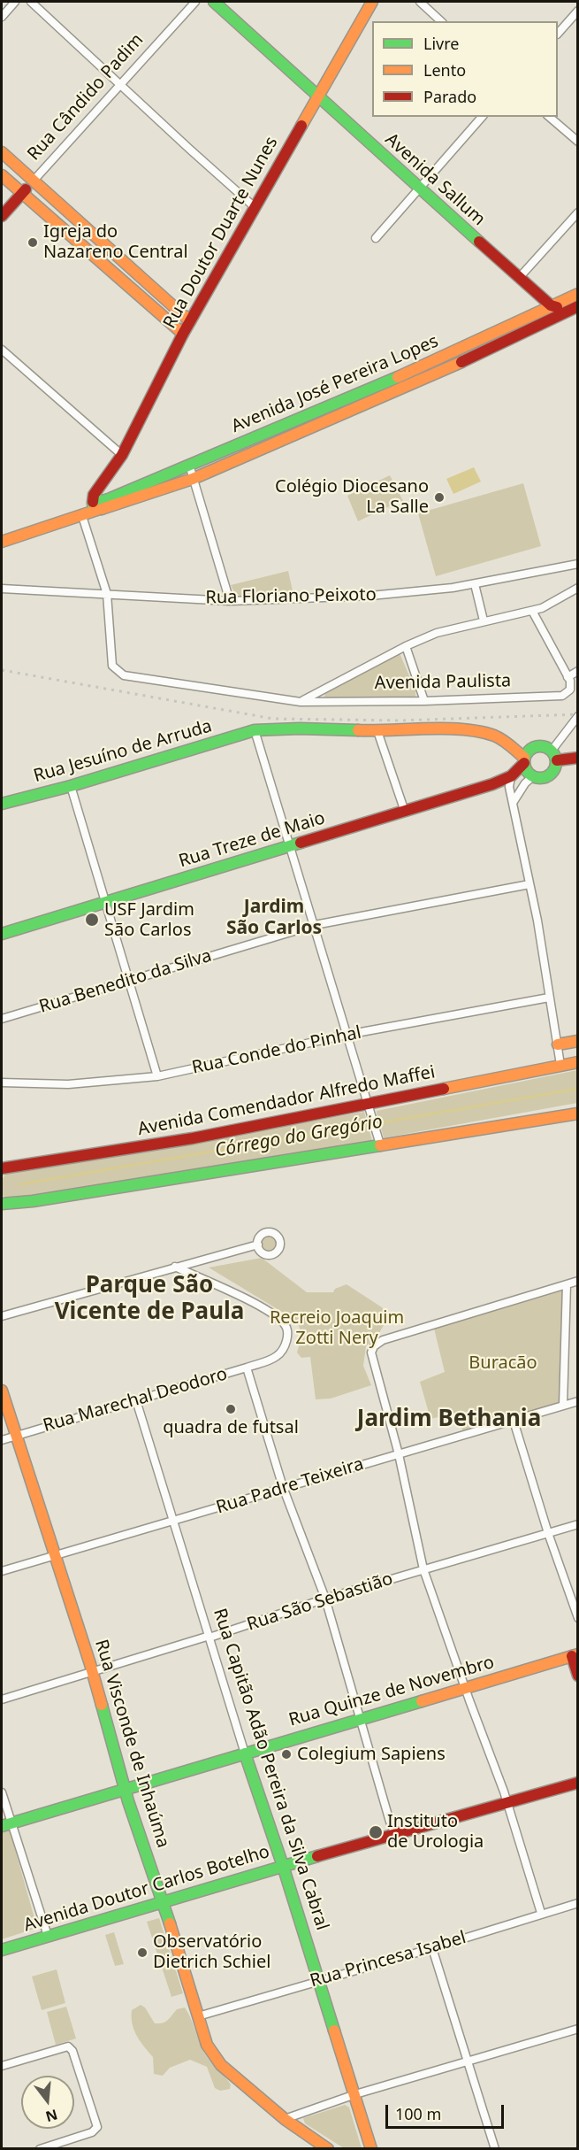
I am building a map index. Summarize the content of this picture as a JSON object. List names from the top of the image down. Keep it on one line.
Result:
{"streets":{"main road":["Rua Cândido Padim","Avenida Sallum","Rua Doutor Duarte Nunes","Avenida José Pereira Lopes","Rua Jesuíno de Arruda","Rua Treze de Maio","Avenida Comendador Alfredo Maffei","Rua Quinze de Novembro","Rua Visconde de Inhaúma","Rua Capitão Adão Pereira da Silva Cabral","Avenida Doutor Carlos Botelho"],"street":["Rua Floriano Peixoto","Avenida Paulista","Rua Benedito da Silva","Rua Conde do Pinhal","Rua Marechal Deodoro","Rua Padre Teixeira","Rua São Sebastião","Rua Princesa Isabel"]},"crossings":[["Avenida Sallum","Rua Doutor Duarte Nunes"],["Avenida Sallum","Avenida José Pereira Lopes"],["Rua Doutor Duarte Nunes","Avenida José Pereira Lopes"],["Rua Floriano Peixoto","Avenida Paulista"],["Rua Marechal Deodoro","Rua Visconde de Inhaúma"],["Rua Marechal Deodoro","Rua Capitão Adão Pereira da Silva Cabral"],["Rua Padre Teixeira","Rua Visconde de Inhaúma"],["Rua Padre Teixeira","Rua Capitão Adão Pereira da Silva Cabral"],["Rua São Sebastião","Rua Visconde de Inhaúma"],["Rua São Sebastião","Rua Capitão Adão Pereira da Silva Cabral"],["Rua Quinze de Novembro","Rua Visconde de Inhaúma"],["Rua Quinze de Novembro","Rua Capitão Adão Pereira da Silva Cabral"],["Rua Visconde de Inhaúma","Avenida Doutor Carlos Botelho"],["Rua Visconde de Inhaúma","Rua Princesa Isabel"],["Rua Capitão Adão Pereira da Silva Cabral","Avenida Doutor Carlos Botelho"],["Rua Capitão Adão Pereira da Silva Cabral","Rua Princesa Isabel"]],"districts":["Jardim São Carlos","Parque São Vicente de Paula","Jardim Bethania"],"water":["Córrego do Gregório"],"parks":["Recreio Joaquim Zotti Nery","Buracão"],"places":["Igreja do Nazareno Central","Colégio Diocesano La Salle","USF Jardim São Carlos","quadra de futsal","Colegium Sapiens","Instituto de Urologia","Observatório Dietrich Schiel"],"legend":["Livre","Lento","Parado"],"scale_bar":"100 m","north":"bottom"}
